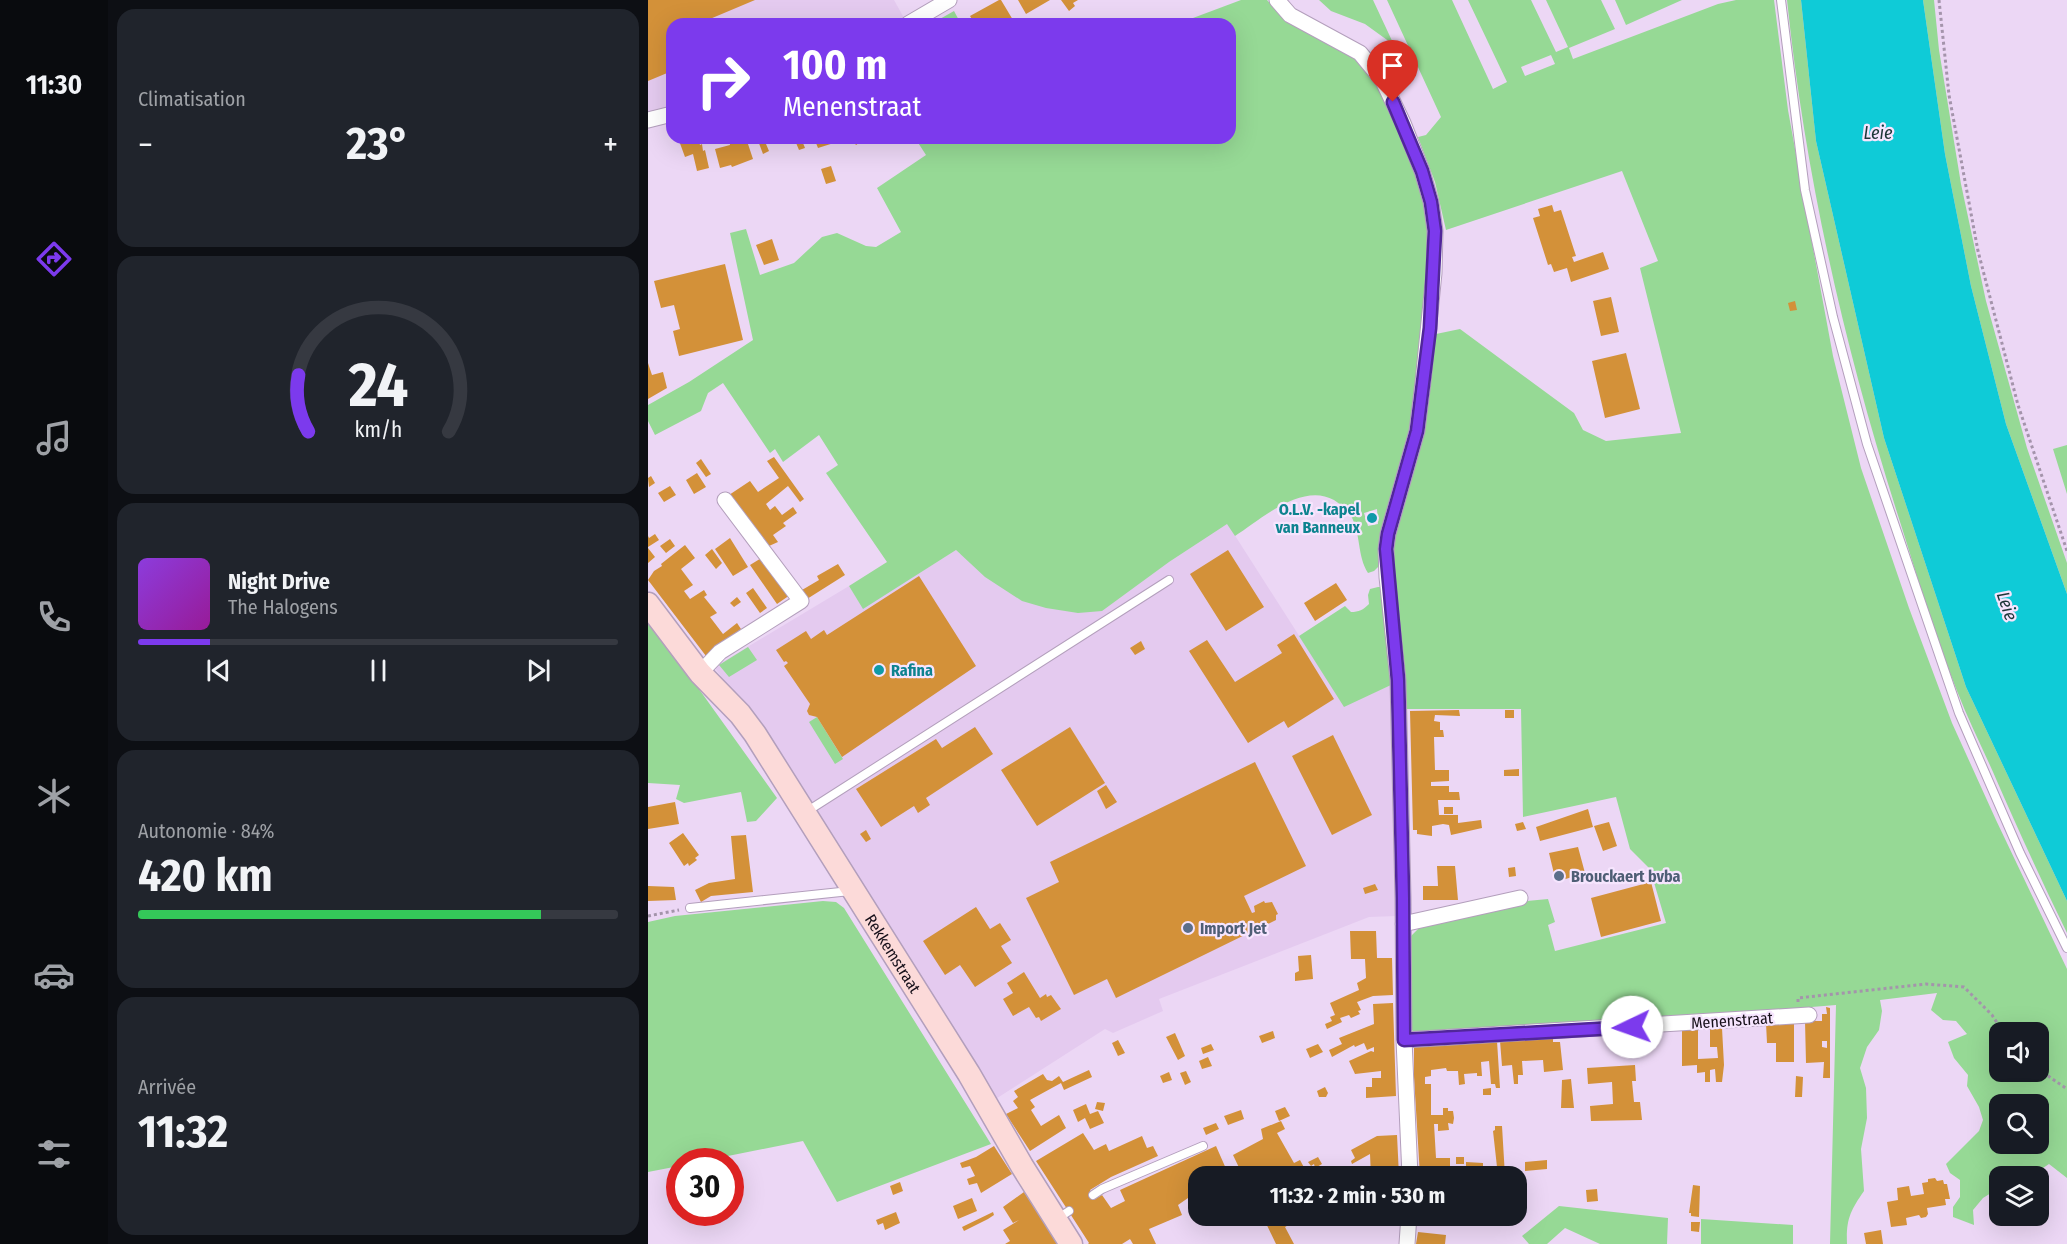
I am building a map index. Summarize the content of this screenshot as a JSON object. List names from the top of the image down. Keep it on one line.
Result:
{"streets":{"street":["Rekkemstraat","Menenstraat"]},"water":["Leie"],"places":["O.L.V. -kapel van Banneux","Rafina","Brouckaert bvba","Import Jet"],"page":{"tabs":"11:30","tile":["Climatisation",["Autonomie · 84%","420 km"],["Arrivée","11:32"]],"turn":["100 m","Menenstraat"],"heat":["−","23°","+"],"song":["Night Drive","The Halogens"],"limit":"30","trip":"11:32 · 2 min · 530 m","gauge":["24","km/h"]}}
